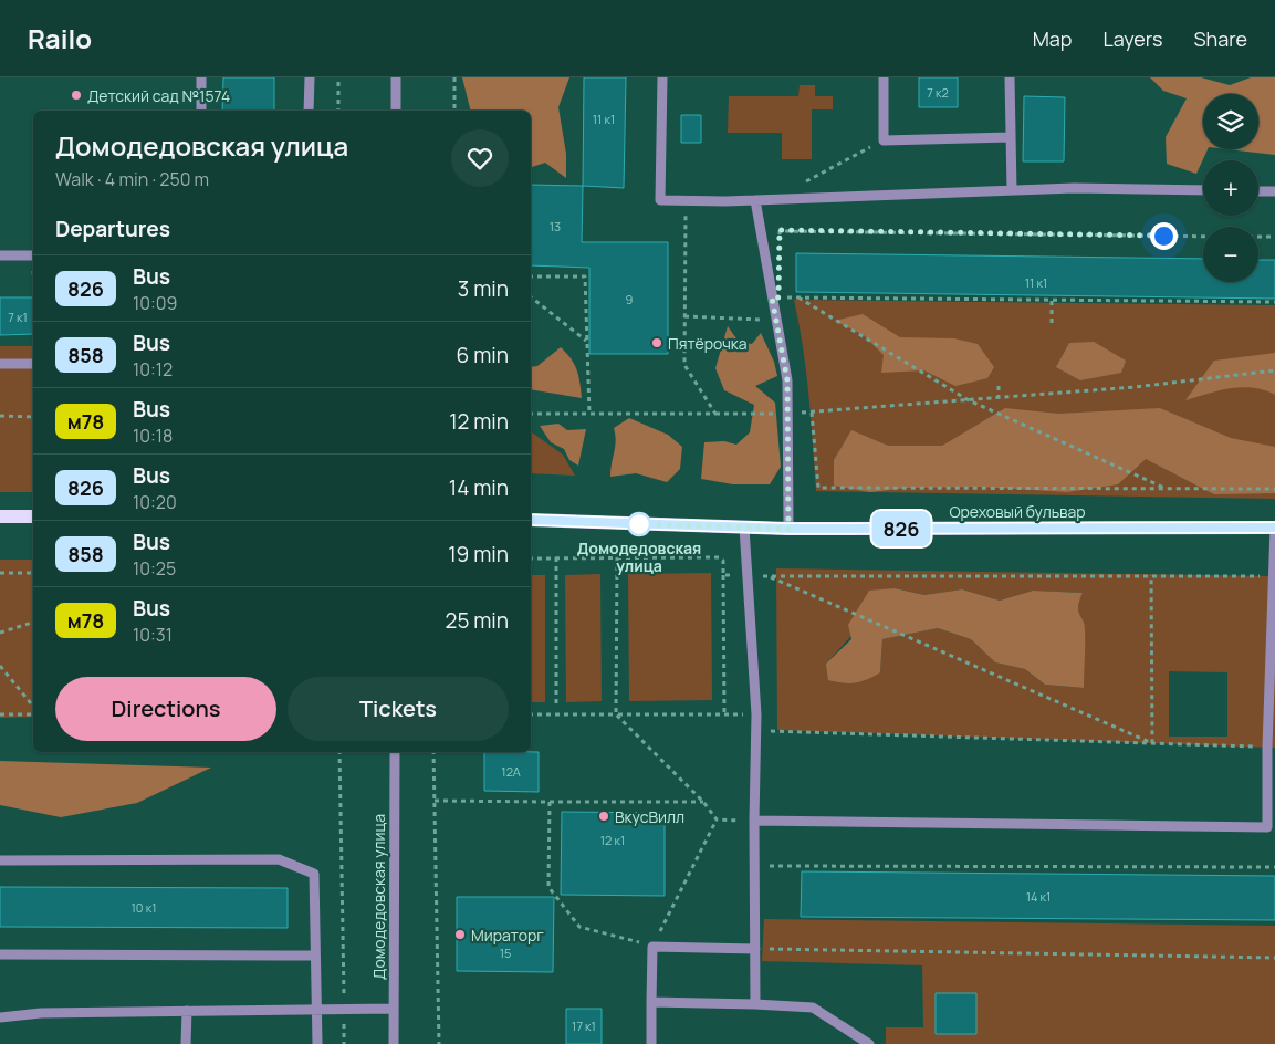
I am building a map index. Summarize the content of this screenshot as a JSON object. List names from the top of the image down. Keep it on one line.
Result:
{"streets":{"main road":["Ореховый бульвар"],"street":["Домодедовская улица"]},"places":["Детский сад №1574","Пятёрочка","Домодедовская улица","ВкусВилл","Мираторг"],"lines":["bus line 826"],"house_numbers":["7 к2","11 к1","13","11 к1","9","7 к1","12А","12 к1","14 к1","10 к1","15","17 к1"],"page":{"header":"Railo","nav":["Map","Layers","Share"],"on_map":"826","map_buttons":["+","−"],"heading":[["Домодедовская улица","Walk · 4 min · 250 m"],"Departures"],"list":[{"mark":"826","name":"Bus","note":"10:09","value":"3 min"},{"mark":"858","name":"Bus","note":"10:12","value":"6 min"},{"mark":"м78","name":"Bus","note":"10:18","value":"12 min"},{"mark":"826","name":"Bus","note":"10:20","value":"14 min"},{"mark":"858","name":"Bus","note":"10:25","value":"19 min"},{"mark":"м78","name":"Bus","note":"10:31","value":"25 min"}],"buttons":["Directions","Tickets"]}}
